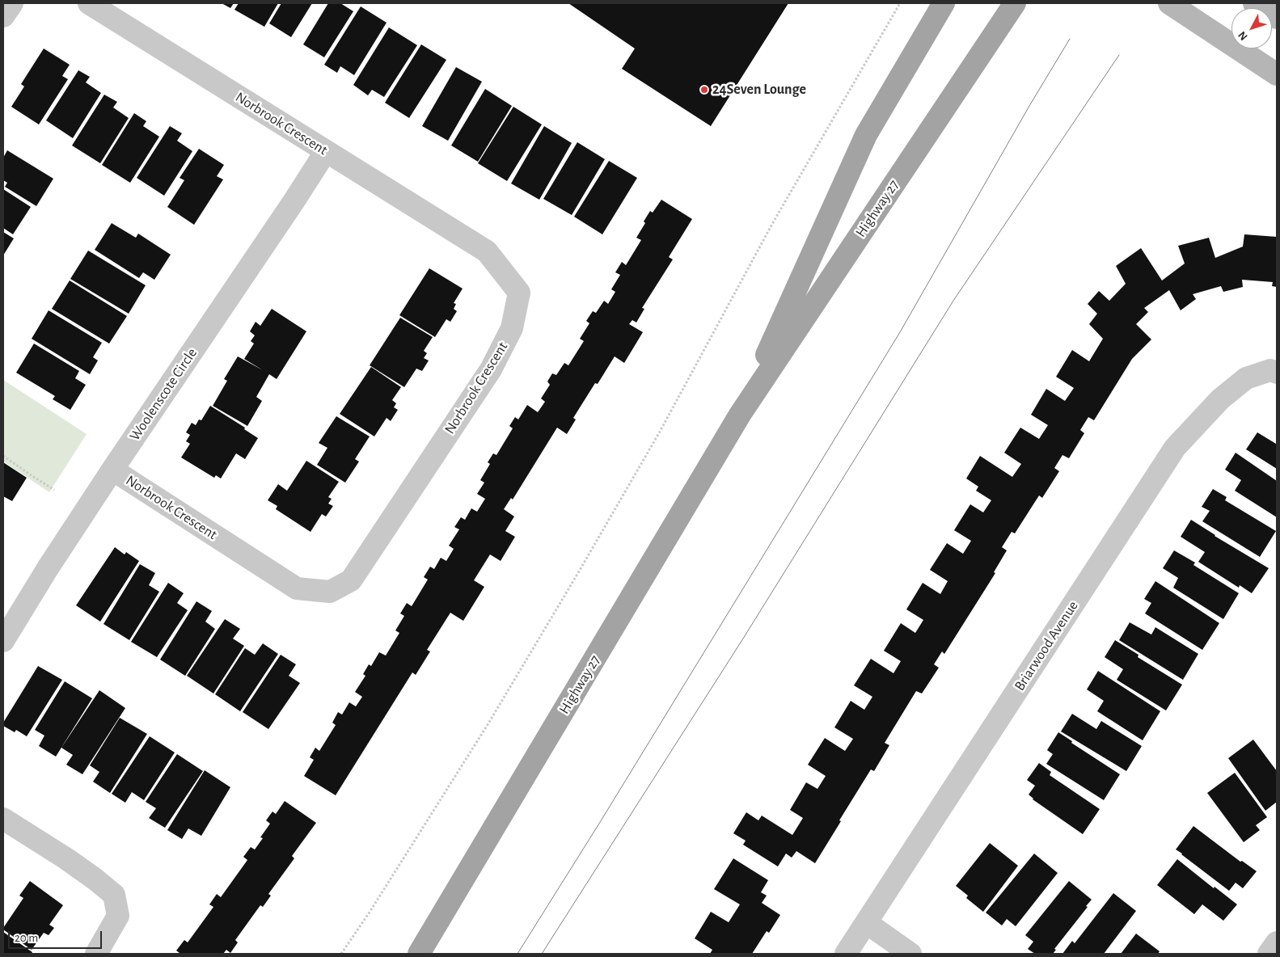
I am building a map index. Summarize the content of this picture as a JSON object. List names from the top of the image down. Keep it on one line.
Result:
{"streets":{"main road":["Highway 27"],"street":["Norbrook Crescent","Woolenscote Circle","Briarwood Avenue"]},"crossings":[["Norbrook Crescent","Woolenscote Circle"]],"places":["24Seven Lounge"],"scale_bar":"20 m","north":"bottom left"}
